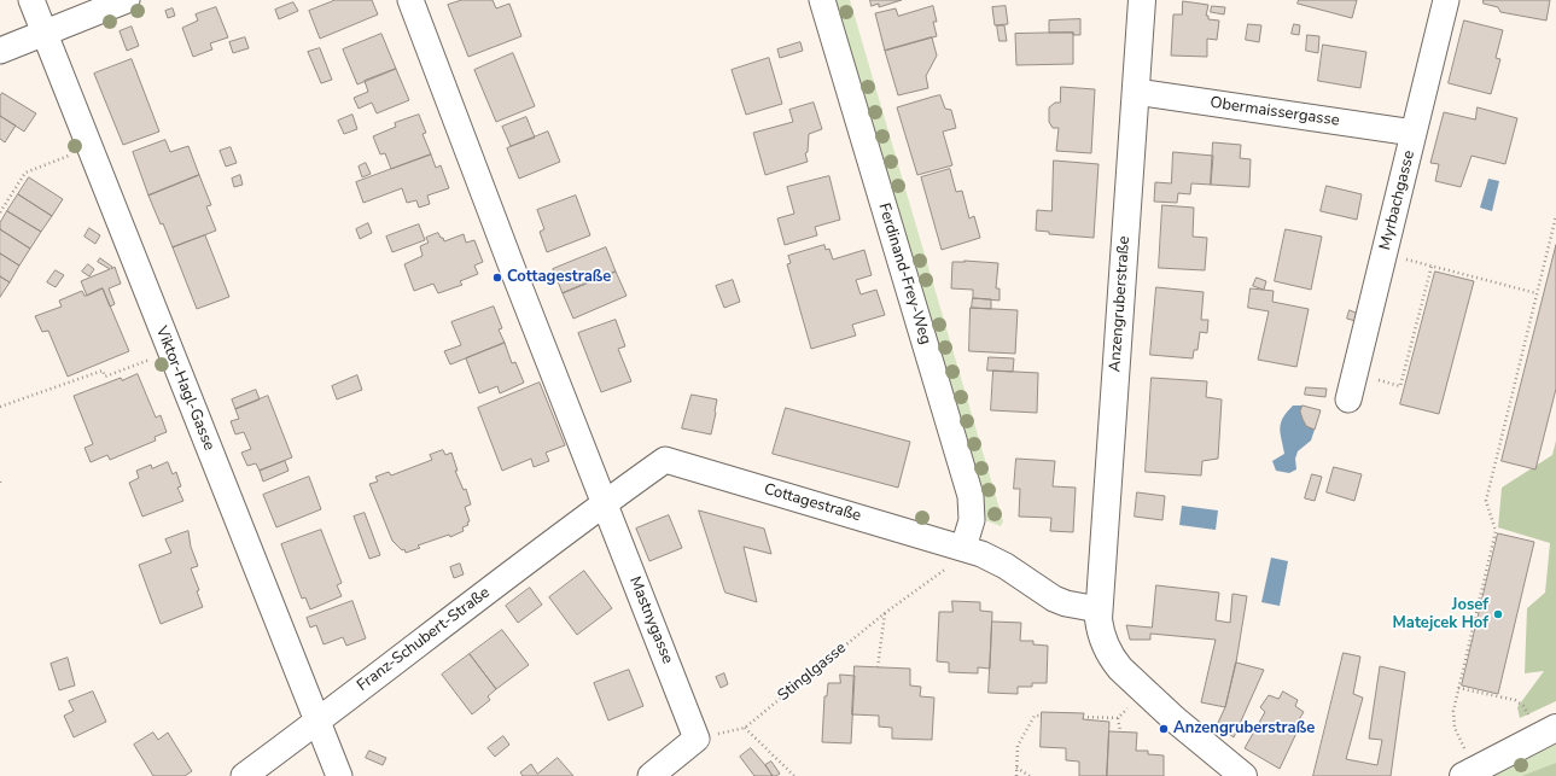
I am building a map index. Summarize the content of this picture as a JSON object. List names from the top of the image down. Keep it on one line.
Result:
{"streets":{"street":["Obermaissergasse","Myrbachgasse","Ferdinand-Frey-Weg","Anzengruberstraße","Viktor-Hagl-Gasse","Cottagestraße","Mastnygasse","Franz-Schubert-Straße"],"path":["Stinglgasse"]},"crossings":[["Obermaissergasse","Myrbachgasse"],["Obermaissergasse","Anzengruberstraße"],["Ferdinand-Frey-Weg","Cottagestraße"],["Ferdinand-Frey-Weg","Stinglgasse"],["Anzengruberstraße","Cottagestraße"],["Viktor-Hagl-Gasse","Franz-Schubert-Straße"],["Cottagestraße","Mastnygasse"],["Cottagestraße","Franz-Schubert-Straße"],["Cottagestraße","Stinglgasse"],["Mastnygasse","Franz-Schubert-Straße"],["Mastnygasse","Stinglgasse"]],"places":["Cottagestraße","Josef Matejcek Hof","Anzengruberstraße"]}
